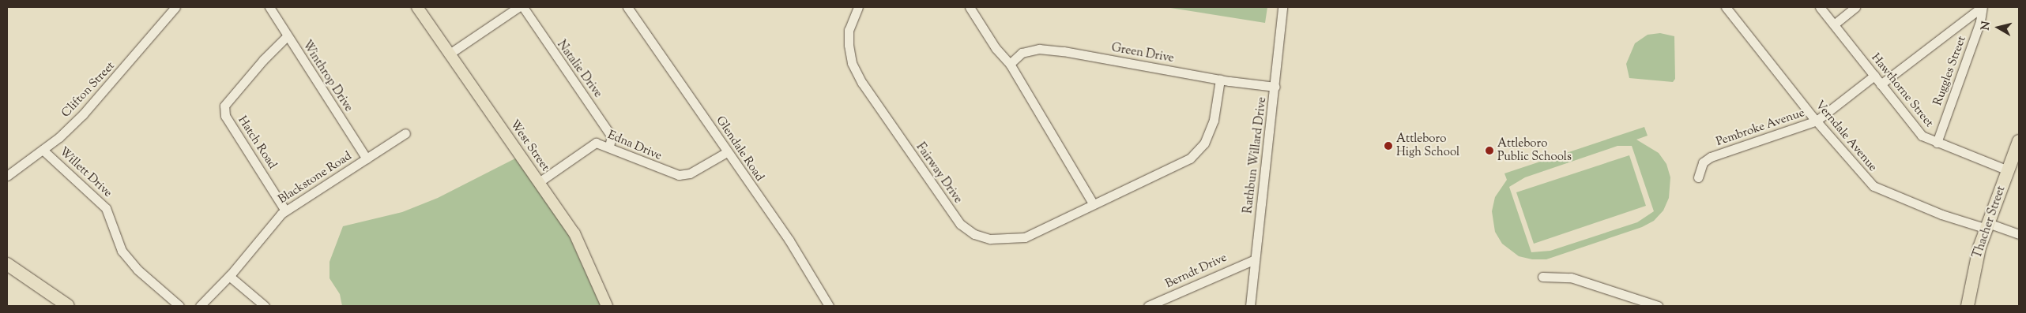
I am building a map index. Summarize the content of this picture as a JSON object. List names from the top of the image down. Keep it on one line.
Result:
{"streets":{"highway":["Thacher Street"],"main road":["West Street"],"street":["Green Drive","Natalie Drive","Ruggles Street","Winthrop Drive","Clifton Street","Hawthorne Street","Pembroke Avenue","Verndale Avenue","Hatch Road","Edna Drive","Glendale Road","Rathbun Willard Drive","Willett Drive","Fairway Drive","Blackstone Road","Berndt Drive"]},"crossings":[["Green Drive","Rathbun Willard Drive"],["Green Drive","Fairway Drive"],["Natalie Drive","Edna Drive"],["Ruggles Street","Hawthorne Street"],["Winthrop Drive","Hatch Road"],["Winthrop Drive","Blackstone Road"],["Clifton Street","Willett Drive"],["Hawthorne Street","Pembroke Avenue"],["Hawthorne Street","Thacher Street"],["Pembroke Avenue","Verndale Avenue"],["Verndale Avenue","Thacher Street"],["Hatch Road","Blackstone Road"],["West Street","Edna Drive"],["Edna Drive","Glendale Road"],["Rathbun Willard Drive","Berndt Drive"]],"places":["Attleboro High School","Attleboro Public Schools"],"north":"left"}
